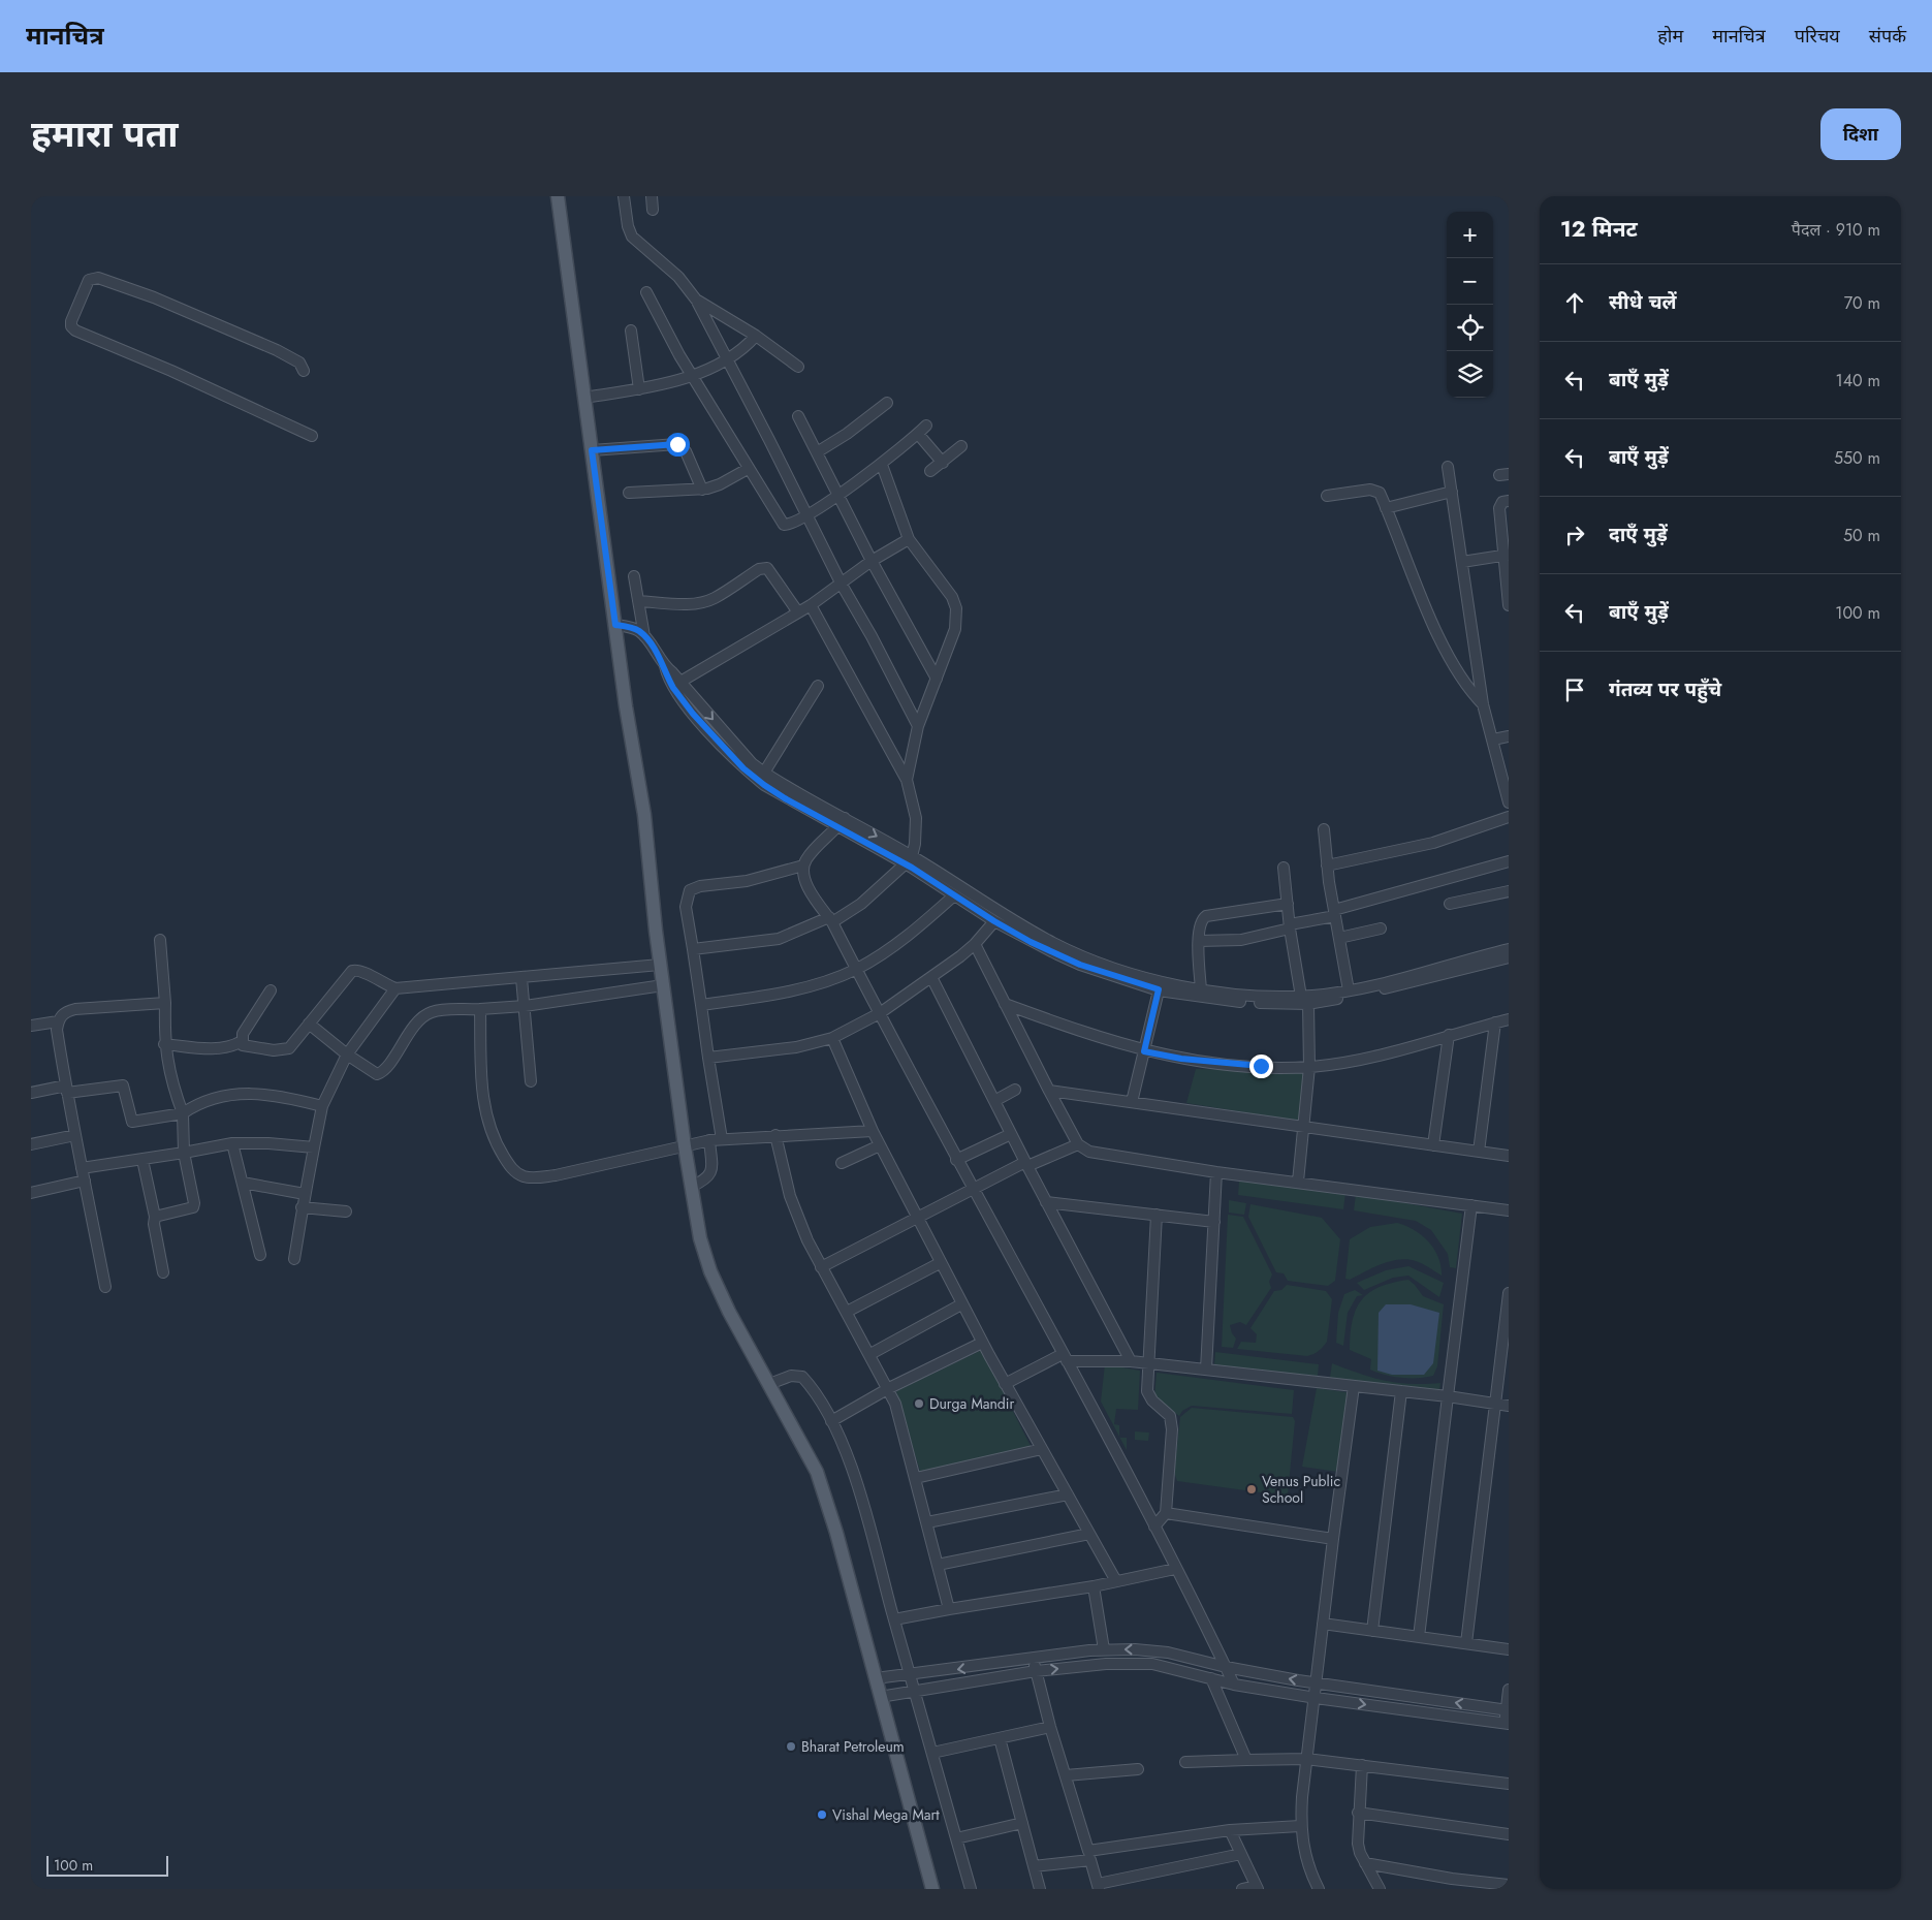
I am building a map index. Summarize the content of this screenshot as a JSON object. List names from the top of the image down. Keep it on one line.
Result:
{"places":["Durga Mandir","Venus Public School","Bharat Petroleum","Vishal Mega Mart"],"scale_bar":"100 m","page":{"header":"मानचित्र","nav":["होम","मानचित्र","परिचय","संपर्क"],"title":"हमारा पता","buttons":"दिशा","heading":["12 मिनट","पैदल · 910 m"],"map_buttons":["+","−"],"list":[["सीधे चलें","70 m"],["बाएँ मुड़ें","140 m"],["बाएँ मुड़ें","550 m"],["दाएँ मुड़ें","50 m"],["बाएँ मुड़ें","100 m"],"गंतव्य पर पहुँचे"],"scale":"100 m"}}
